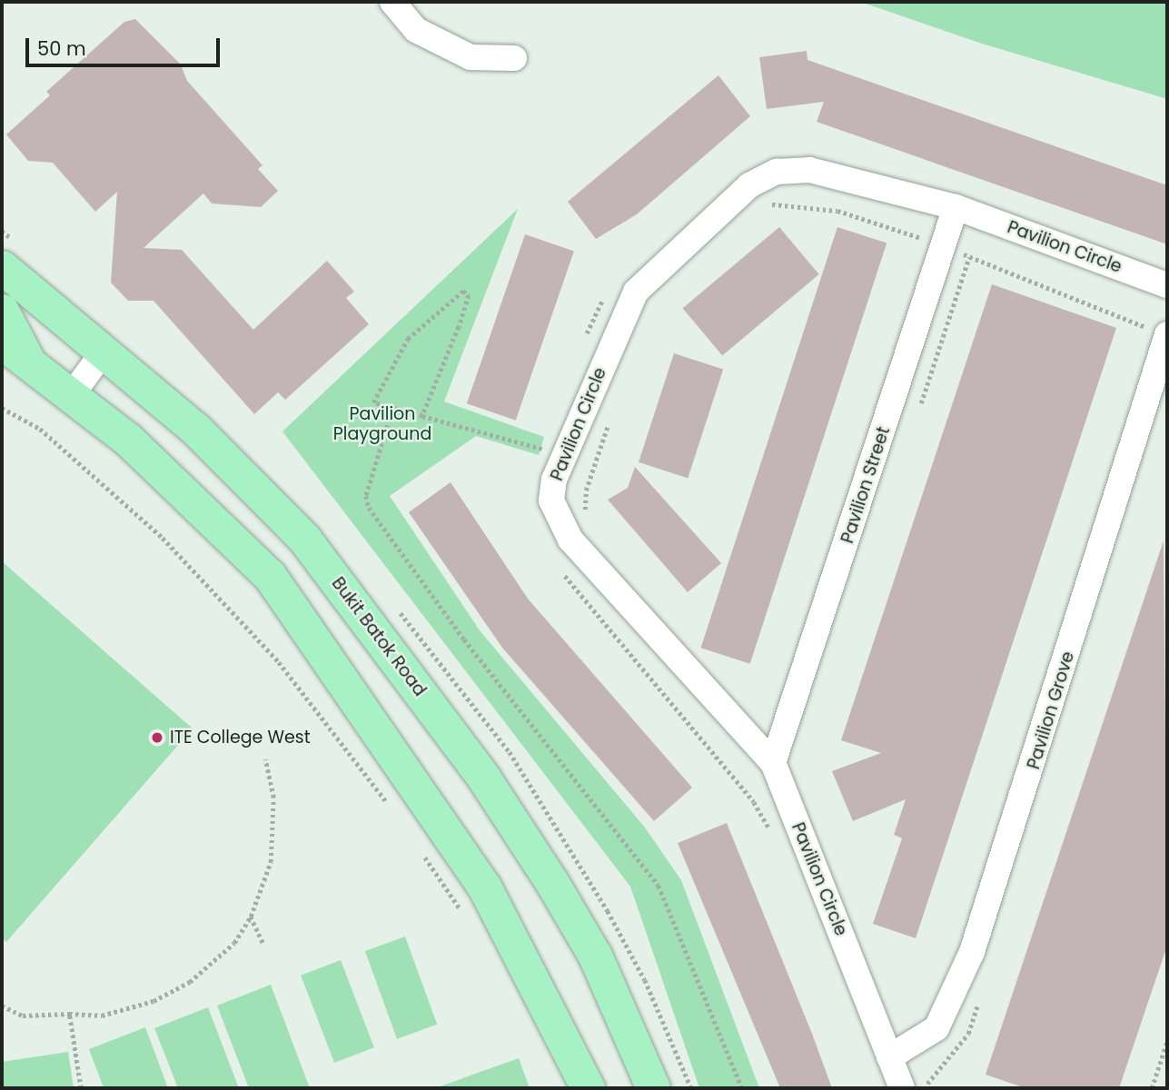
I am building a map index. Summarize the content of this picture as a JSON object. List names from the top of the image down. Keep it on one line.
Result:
{"streets":{"main road":["Bukit Batok Road"],"street":["Pavilion Circle","Pavilion Street","Pavilion Grove"]},"crossings":[["Pavilion Circle","Pavilion Street"],["Pavilion Circle","Pavilion Grove"]],"parks":["Pavilion Playground"],"places":["ITE College West"],"scale_bar":"50 m"}
